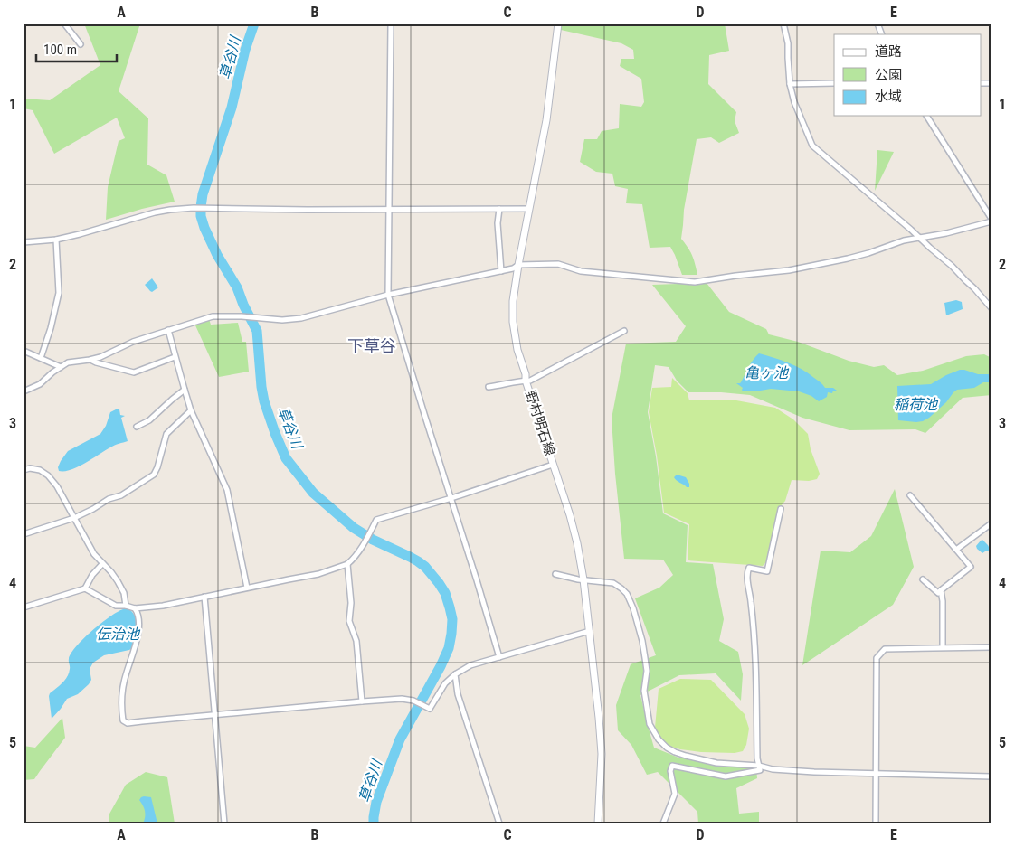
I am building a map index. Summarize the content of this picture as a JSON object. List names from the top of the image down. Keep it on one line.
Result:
{"streets":{"main road":["野村明石線"]},"districts":["下草谷"],"water":["草谷川","亀ヶ池","稲荷池","伝治池"],"legend":["道路","公園","水域"],"scale_bar":"100 m","grid":{"columns":["A","B","C","D","E"],"rows":["1","2","3","4","5"]}}
